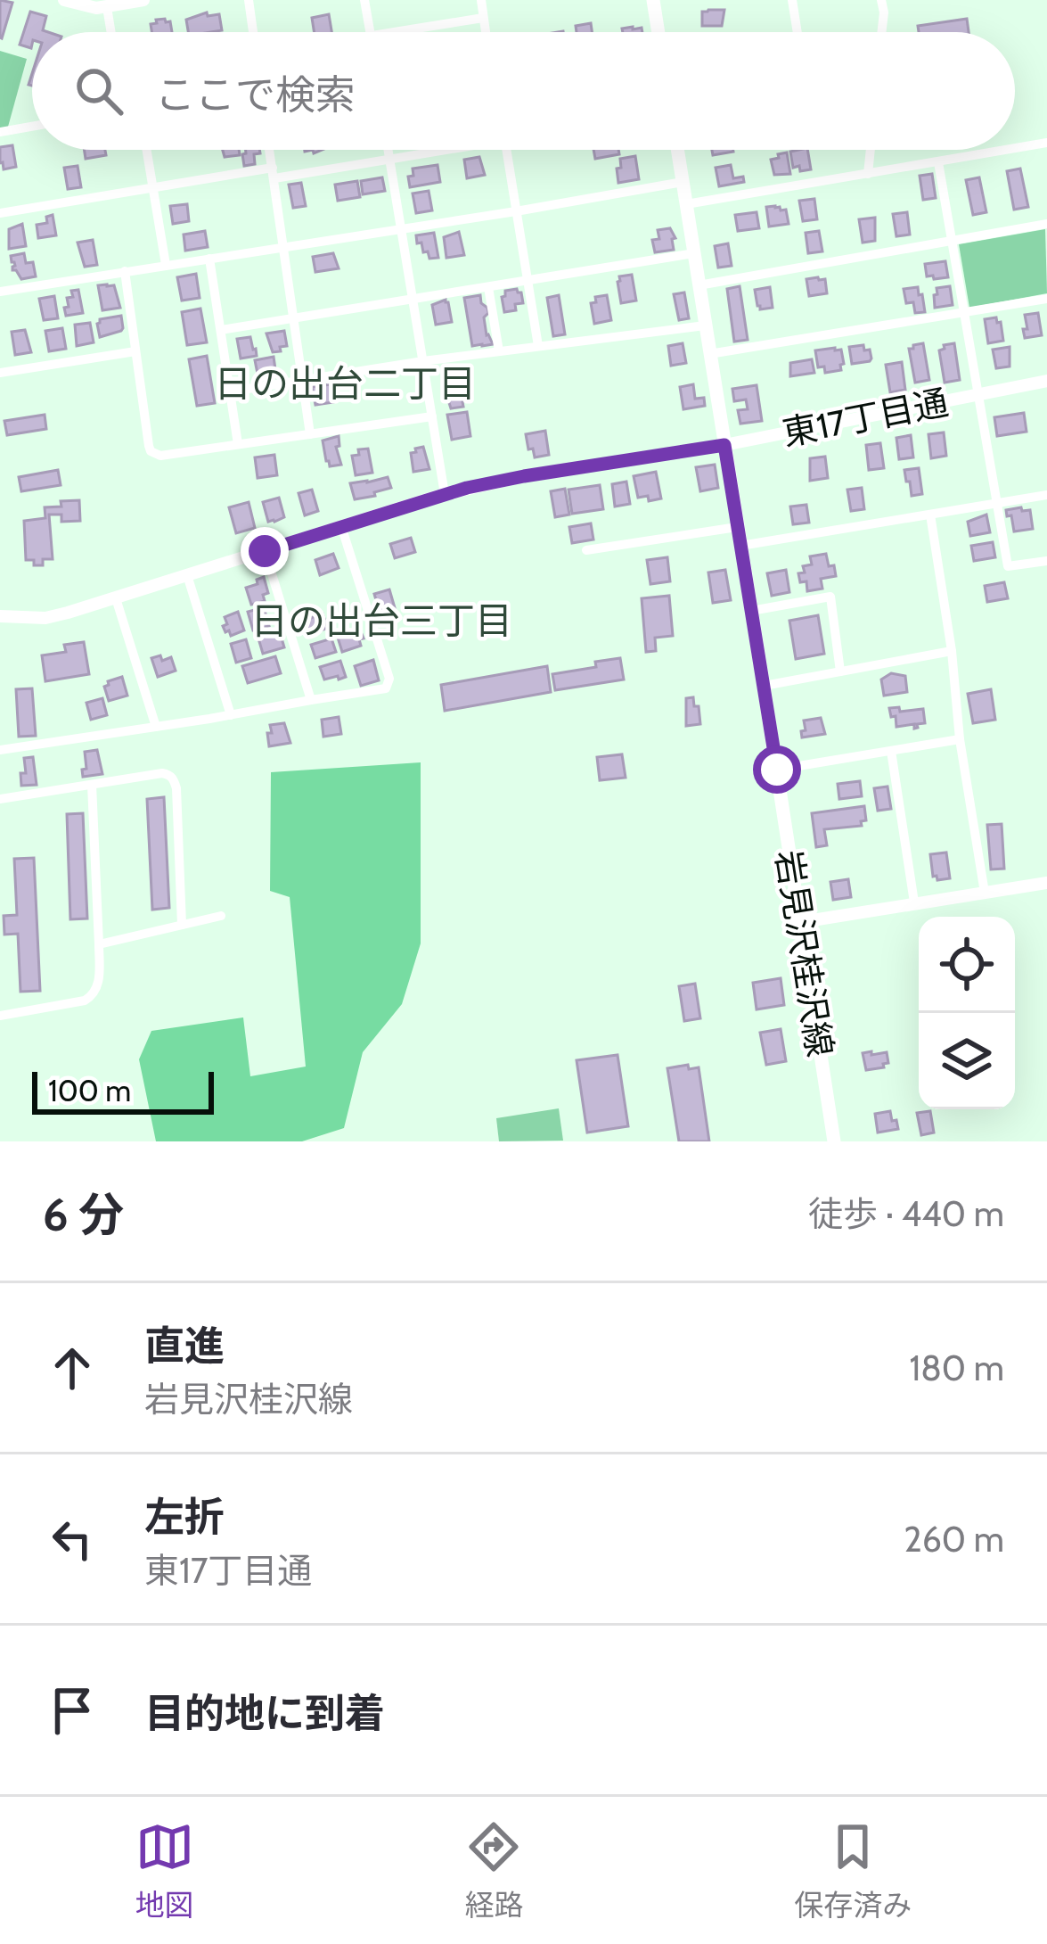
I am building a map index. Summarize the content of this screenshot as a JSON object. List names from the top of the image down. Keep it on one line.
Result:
{"streets":{"main road":["岩見沢桂沢線"],"street":["東17丁目通"]},"crossings":[["東17丁目通","岩見沢桂沢線"]],"districts":["日の出台二丁目","日の出台三丁目"],"scale_bar":"100 m","page":{"search":"ここで検索","scale":"100 m","heading":["6 分","徒歩 · 440 m"],"list":[["直進","岩見沢桂沢線","180 m"],["左折","東17丁目通","260 m"],"目的地に到着"],"nav":["地図","経路","保存済み"]}}
